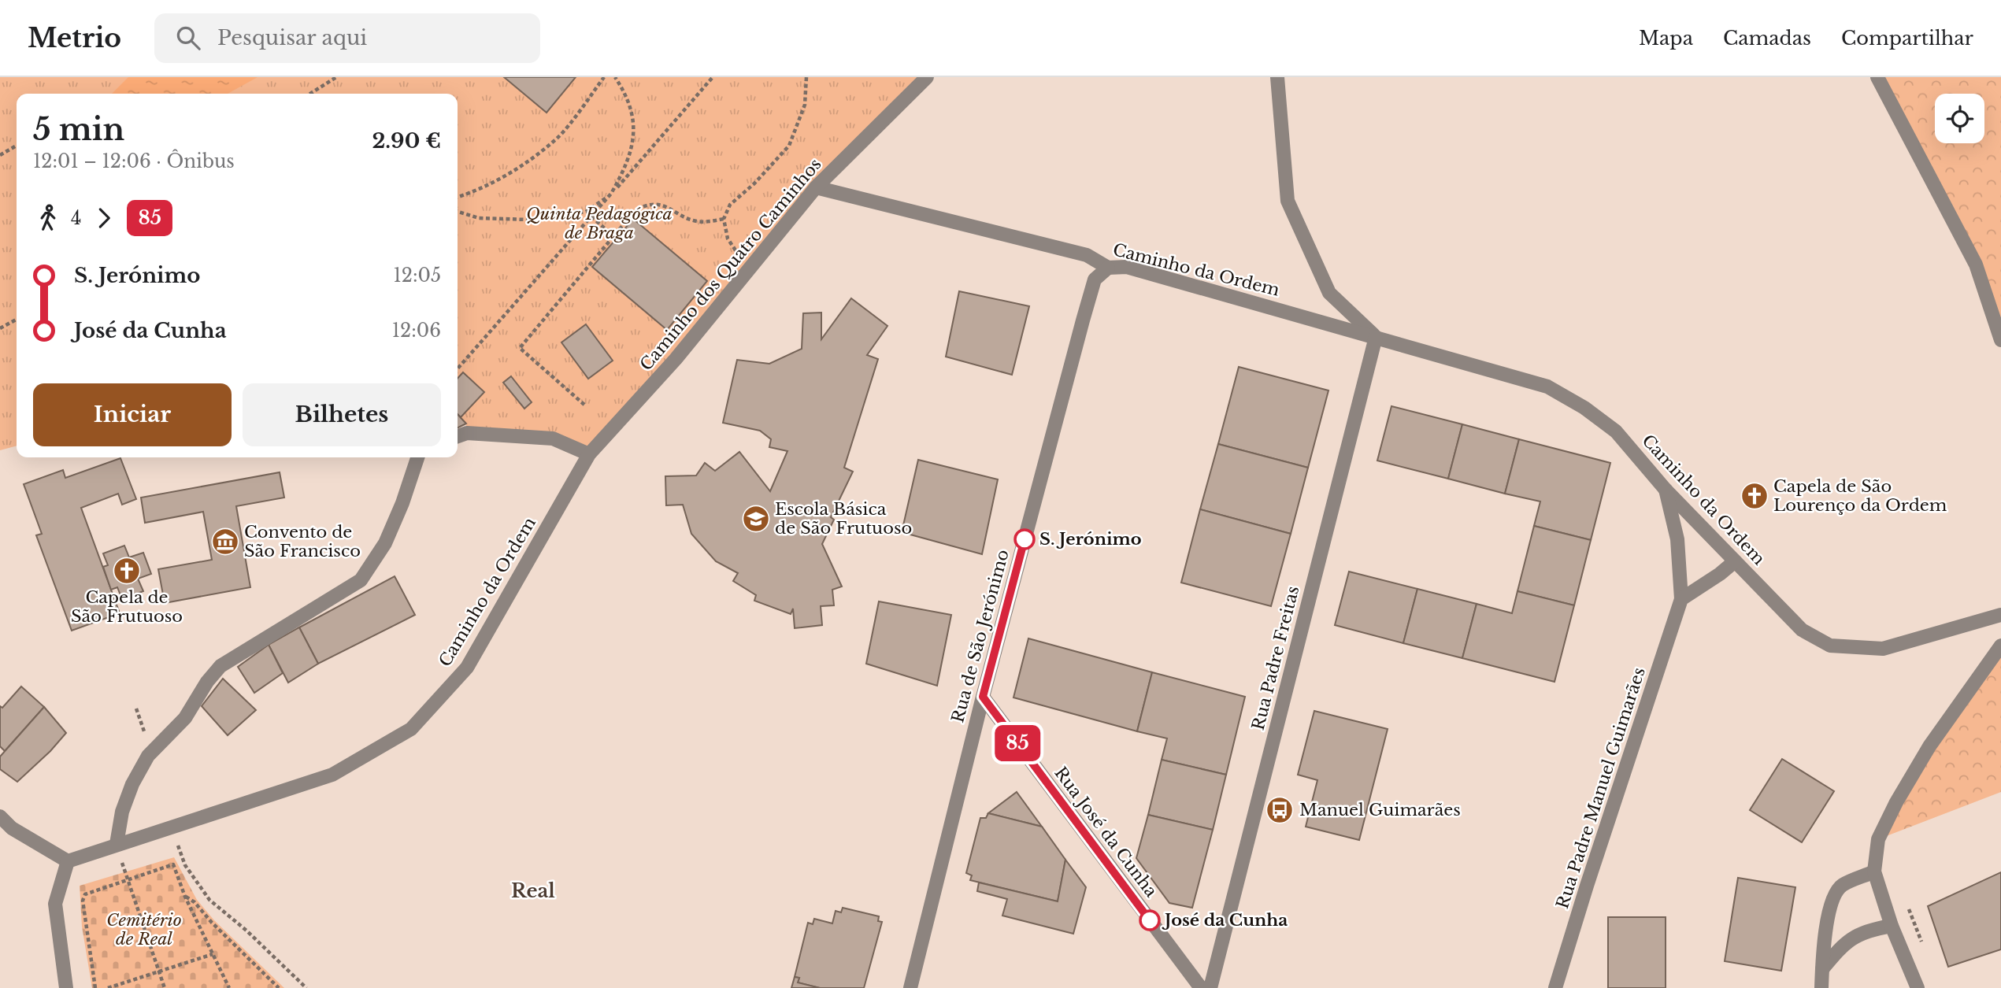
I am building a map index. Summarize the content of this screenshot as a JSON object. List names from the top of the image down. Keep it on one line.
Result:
{"streets":{"street":["Caminho dos Quatro Caminhos","Caminho da Ordem","Rua de São Jerónimo","Rua Padre Freitas","Rua Padre Manuel Guimarães","Rua José da Cunha"]},"crossings":[["Caminho dos Quatro Caminhos","Caminho da Ordem"],["Caminho da Ordem","Rua de São Jerónimo"],["Caminho da Ordem","Rua Padre Freitas"],["Caminho da Ordem","Rua Padre Manuel Guimarães"],["Rua de São Jerónimo","Rua José da Cunha"]],"districts":["Real"],"parks":["Quinta Pedagógica de Braga","Cemitério de Real"],"places":{"church":["Capela de São Lourenço da Ordem","Capela de São Frutuoso"],"school or university":["Escola Básica de São Frutuoso"],"other":["S. Jerónimo","José da Cunha"],"museum":["Convento de São Francisco"],"bus stop":["Manuel Guimarães"]},"lines":["bus line 85"],"page":{"header":"Metrio","search":"Pesquisar aqui","nav":["Mapa","Camadas","Compartilhar"],"on_map":"85","heading":["5 min","12:01 – 12:06 · Ônibus","2.90 €"],"legs":["4","85"],"list":[{"name":"S. Jerónimo","value":"12:05"},{"name":"José da Cunha","value":"12:06"}],"buttons":["Iniciar","Bilhetes"]}}
